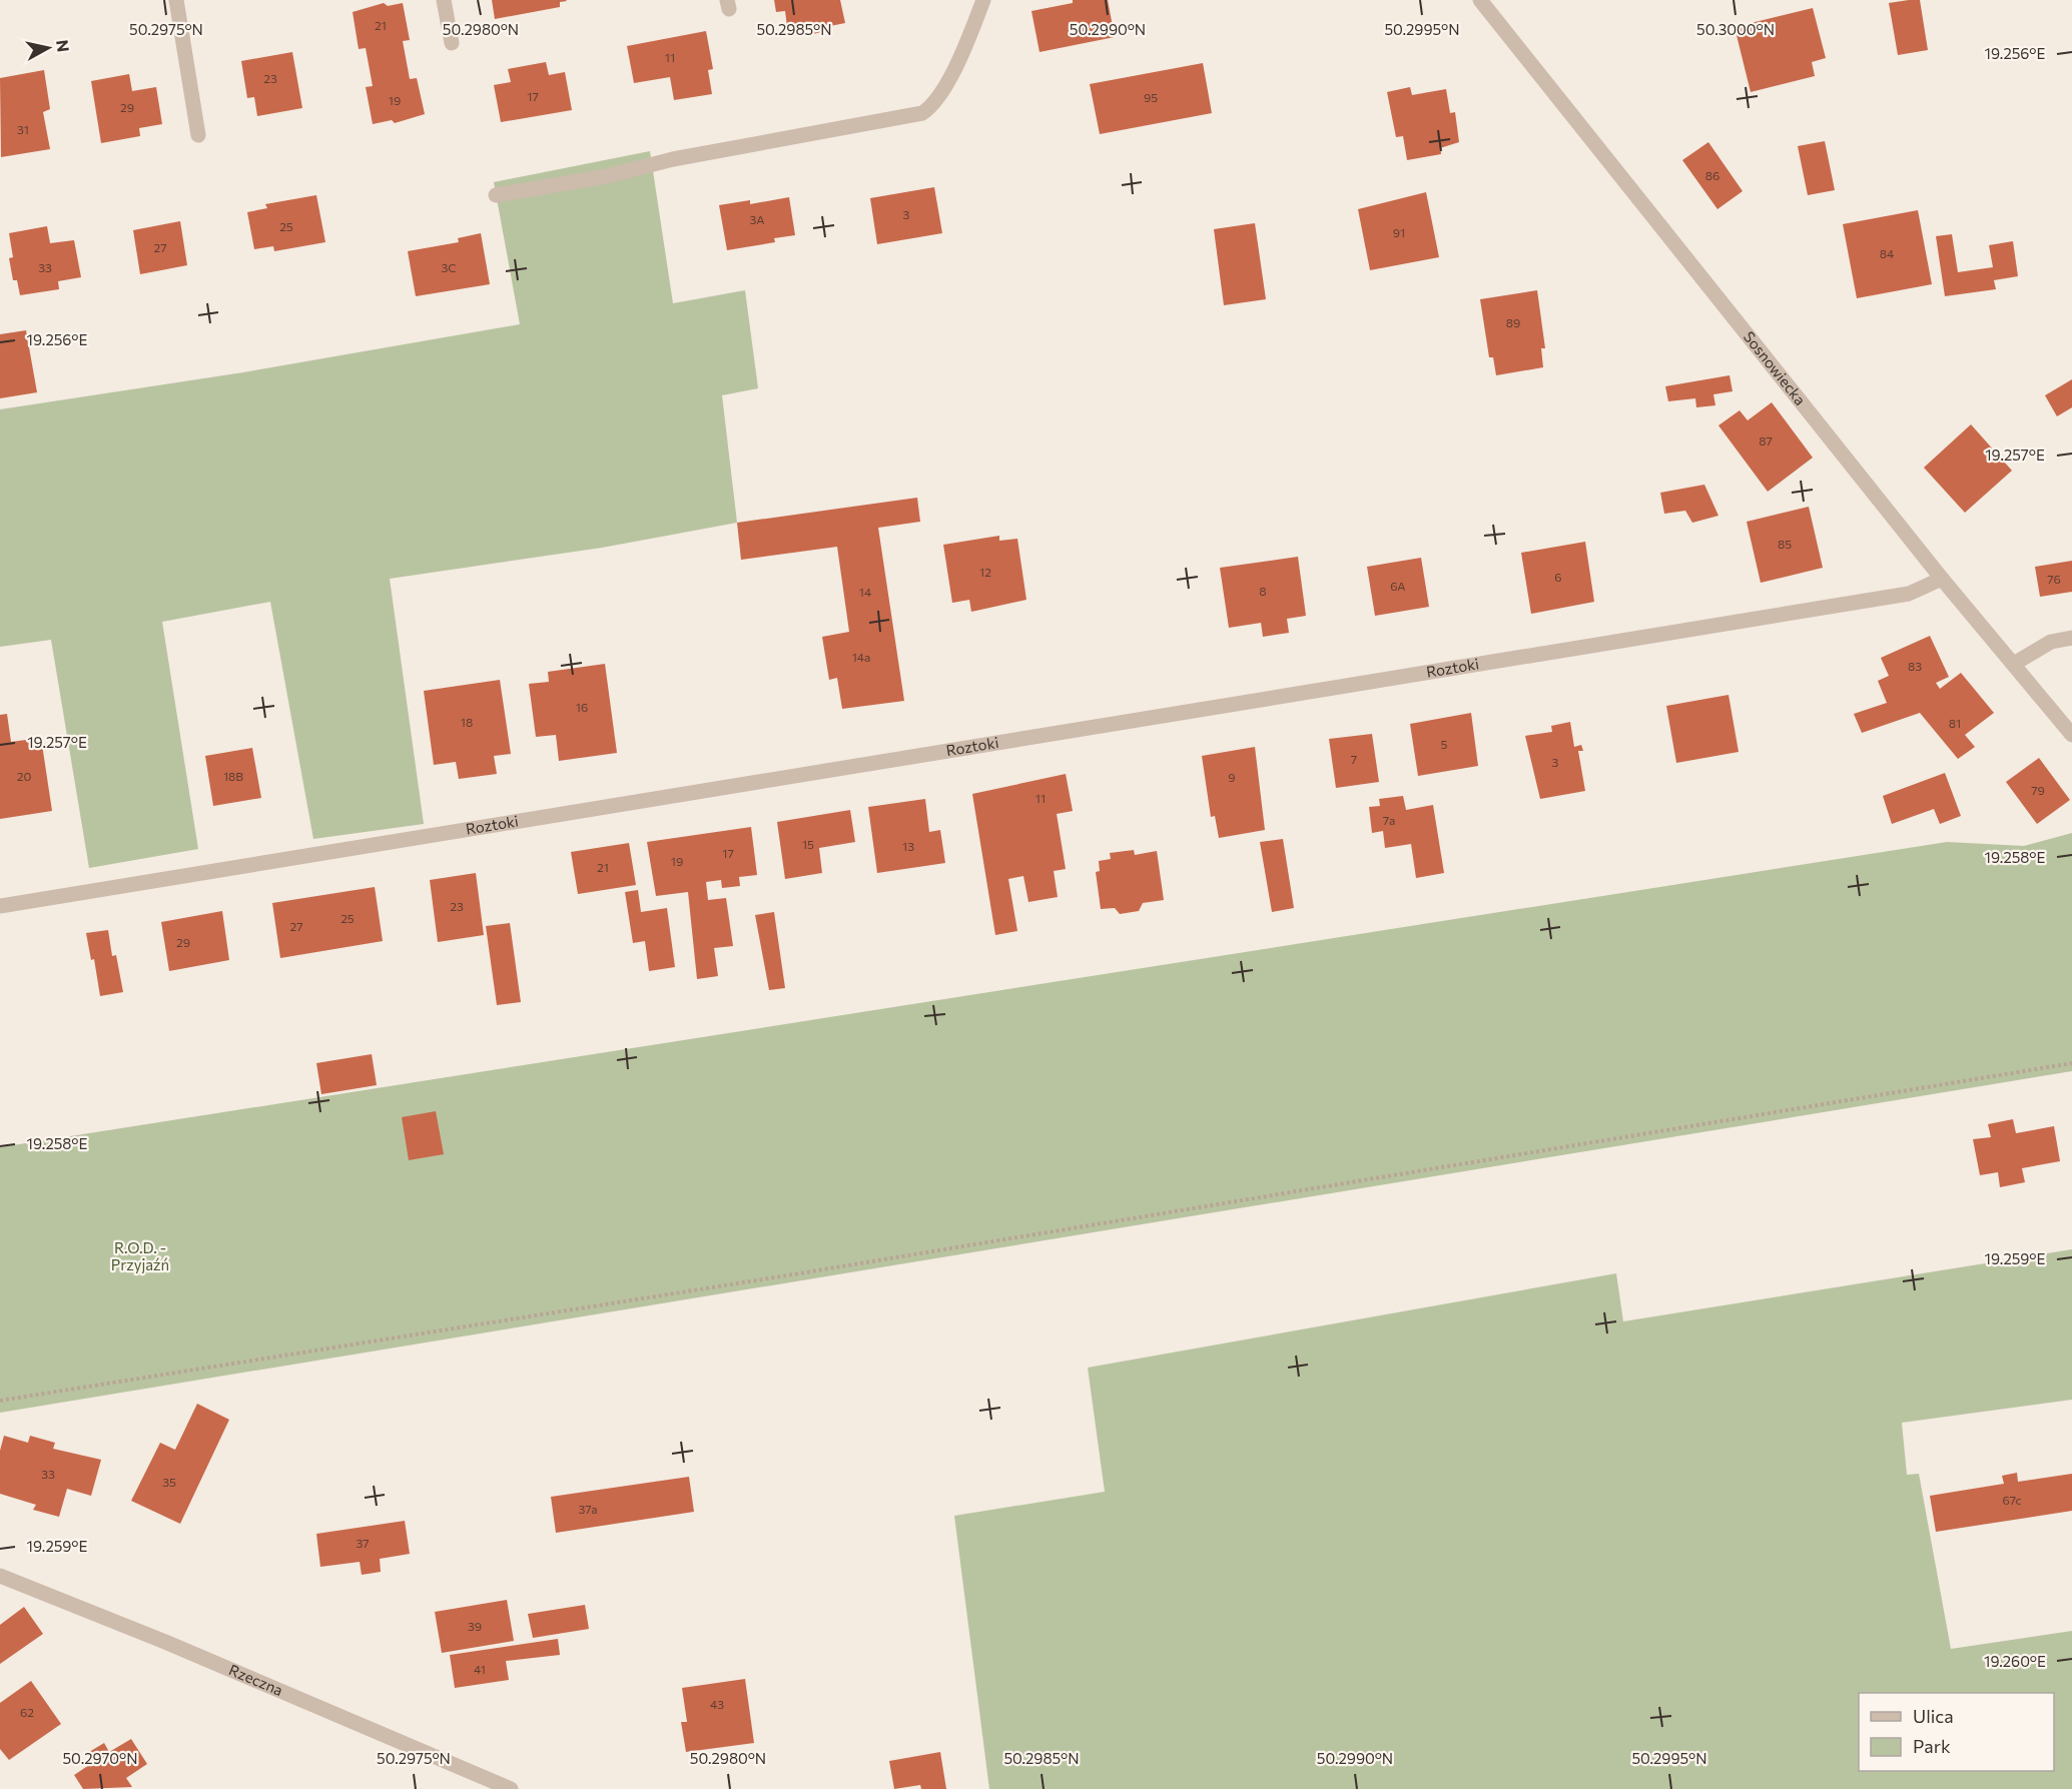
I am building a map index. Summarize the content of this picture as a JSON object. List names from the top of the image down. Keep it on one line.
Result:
{"streets":{"street":["Sosnowiecka","Roztoki","Rzeczna"]},"crossings":[["Sosnowiecka","Roztoki"]],"parks":["R.O.D. - Przyjaźń"],"house_numbers":["21","11","23","17","95","19","29","31","86","3","3A","25","91","27","84","33","3C","89","87","85","12","6","76","6A","8","14","14a","83","16","18","81","5","7","3","20","18B","9","79","11","7a","15","13","17","19","21","23","25","27","29","33","35","67c","37a","37","39","41","43","62"],"legend":["Ulica","Park"],"north":"right","coordinates":["50.2975°N","50.2980°N","50.2985°N","50.2990°N","50.2995°N","50.3000°N","19.256°E","19.257°E","19.258°E","19.259°E","19.260°E","50.2970°N"]}
